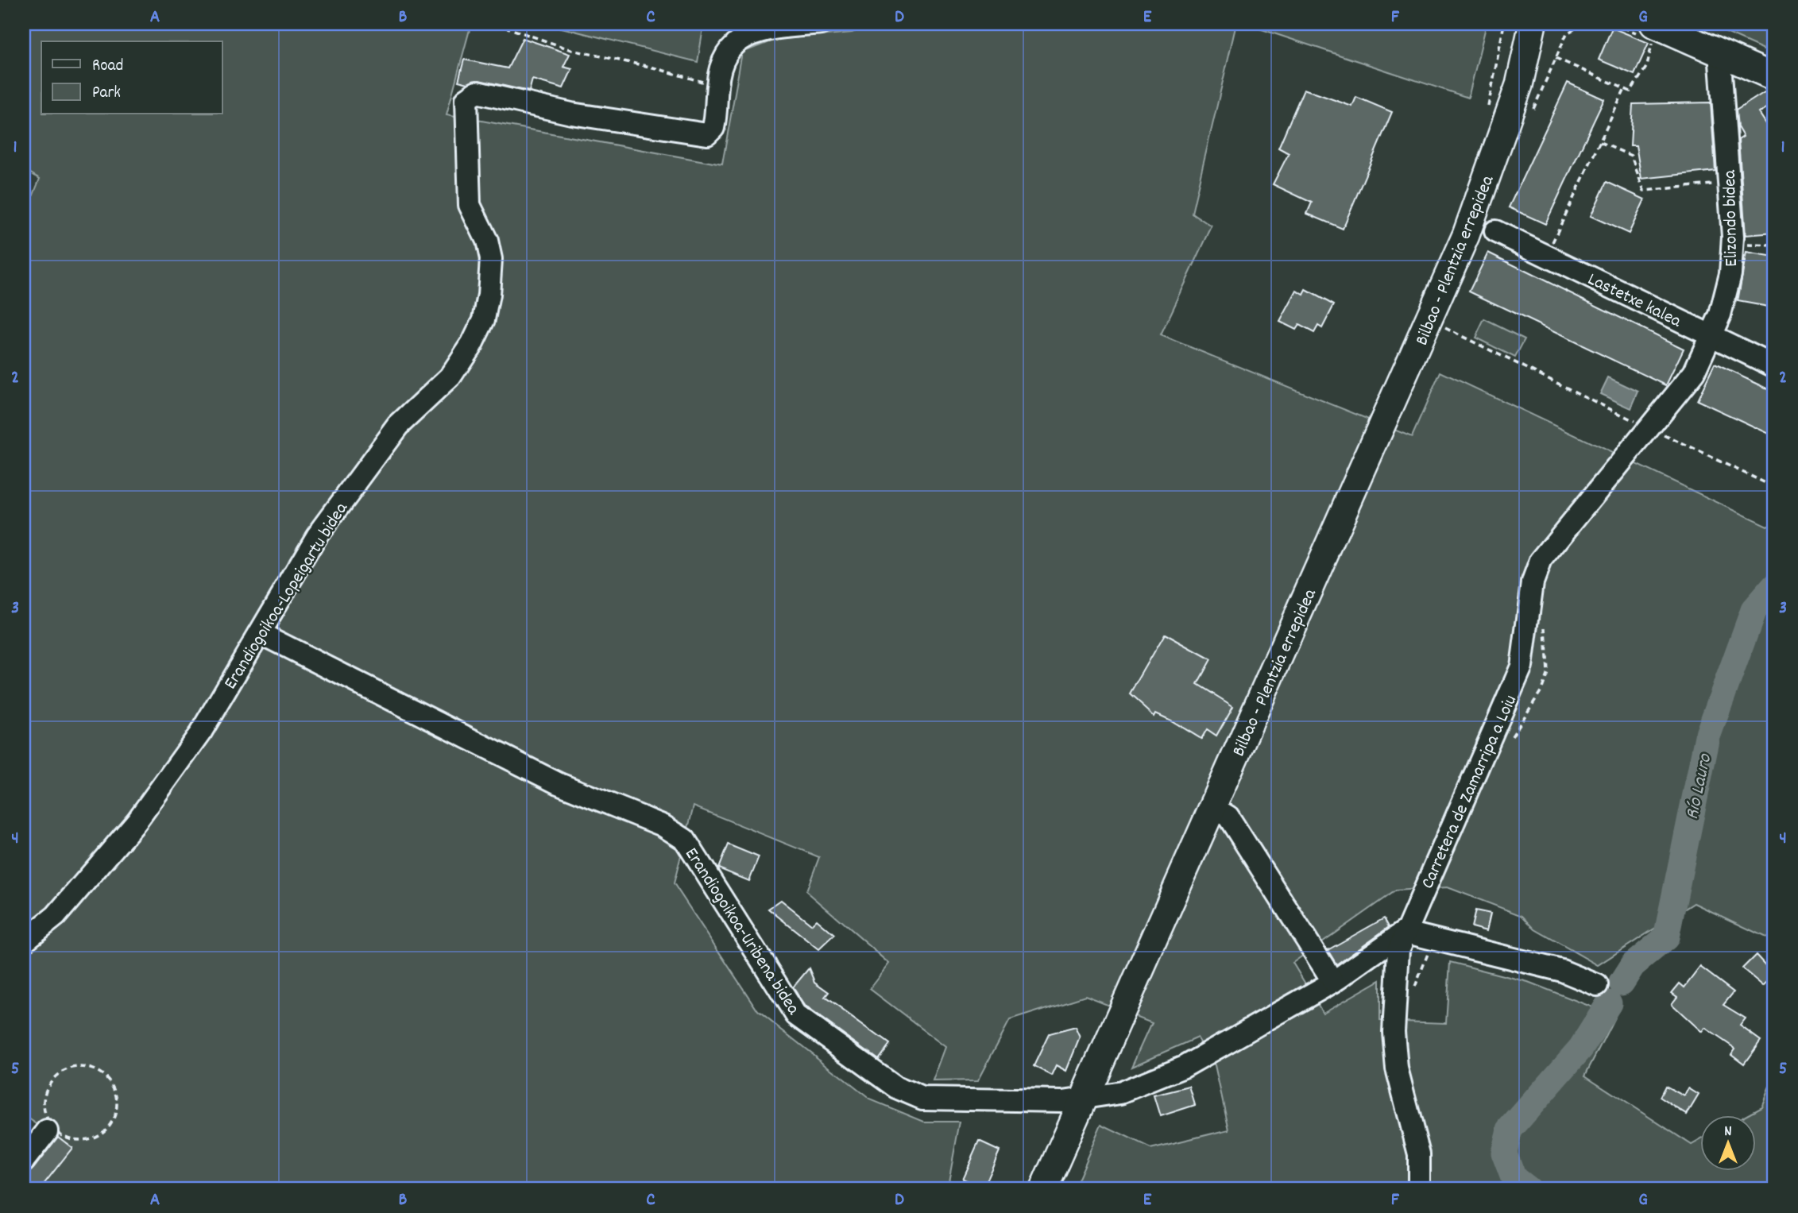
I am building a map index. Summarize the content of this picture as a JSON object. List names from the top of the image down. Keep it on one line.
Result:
{"streets":{"main road":["Bilbao - Plentzia errepidea"],"street":["Elizondo bidea","Lastetxe kalea","Erandiogoikoa-Lopeigartu bidea","Carretera de Zamarripa a Loiu","Erandiogoikoa-Uribena bidea"]},"crossings":[["Elizondo bidea","Lastetxe kalea"],["Elizondo bidea","Carretera de Zamarripa a Loiu"],["Bilbao - Plentzia errepidea","Erandiogoikoa-Uribena bidea"],["Erandiogoikoa-Lopeigartu bidea","Erandiogoikoa-Uribena bidea"],["Carretera de Zamarripa a Loiu","Erandiogoikoa-Uribena bidea"]],"water":["Río Lauro"],"legend":["Road","Park"],"north":"top","grid":{"columns":["A","B","C","D","E","F","G"],"rows":["1","2","3","4","5"]}}
